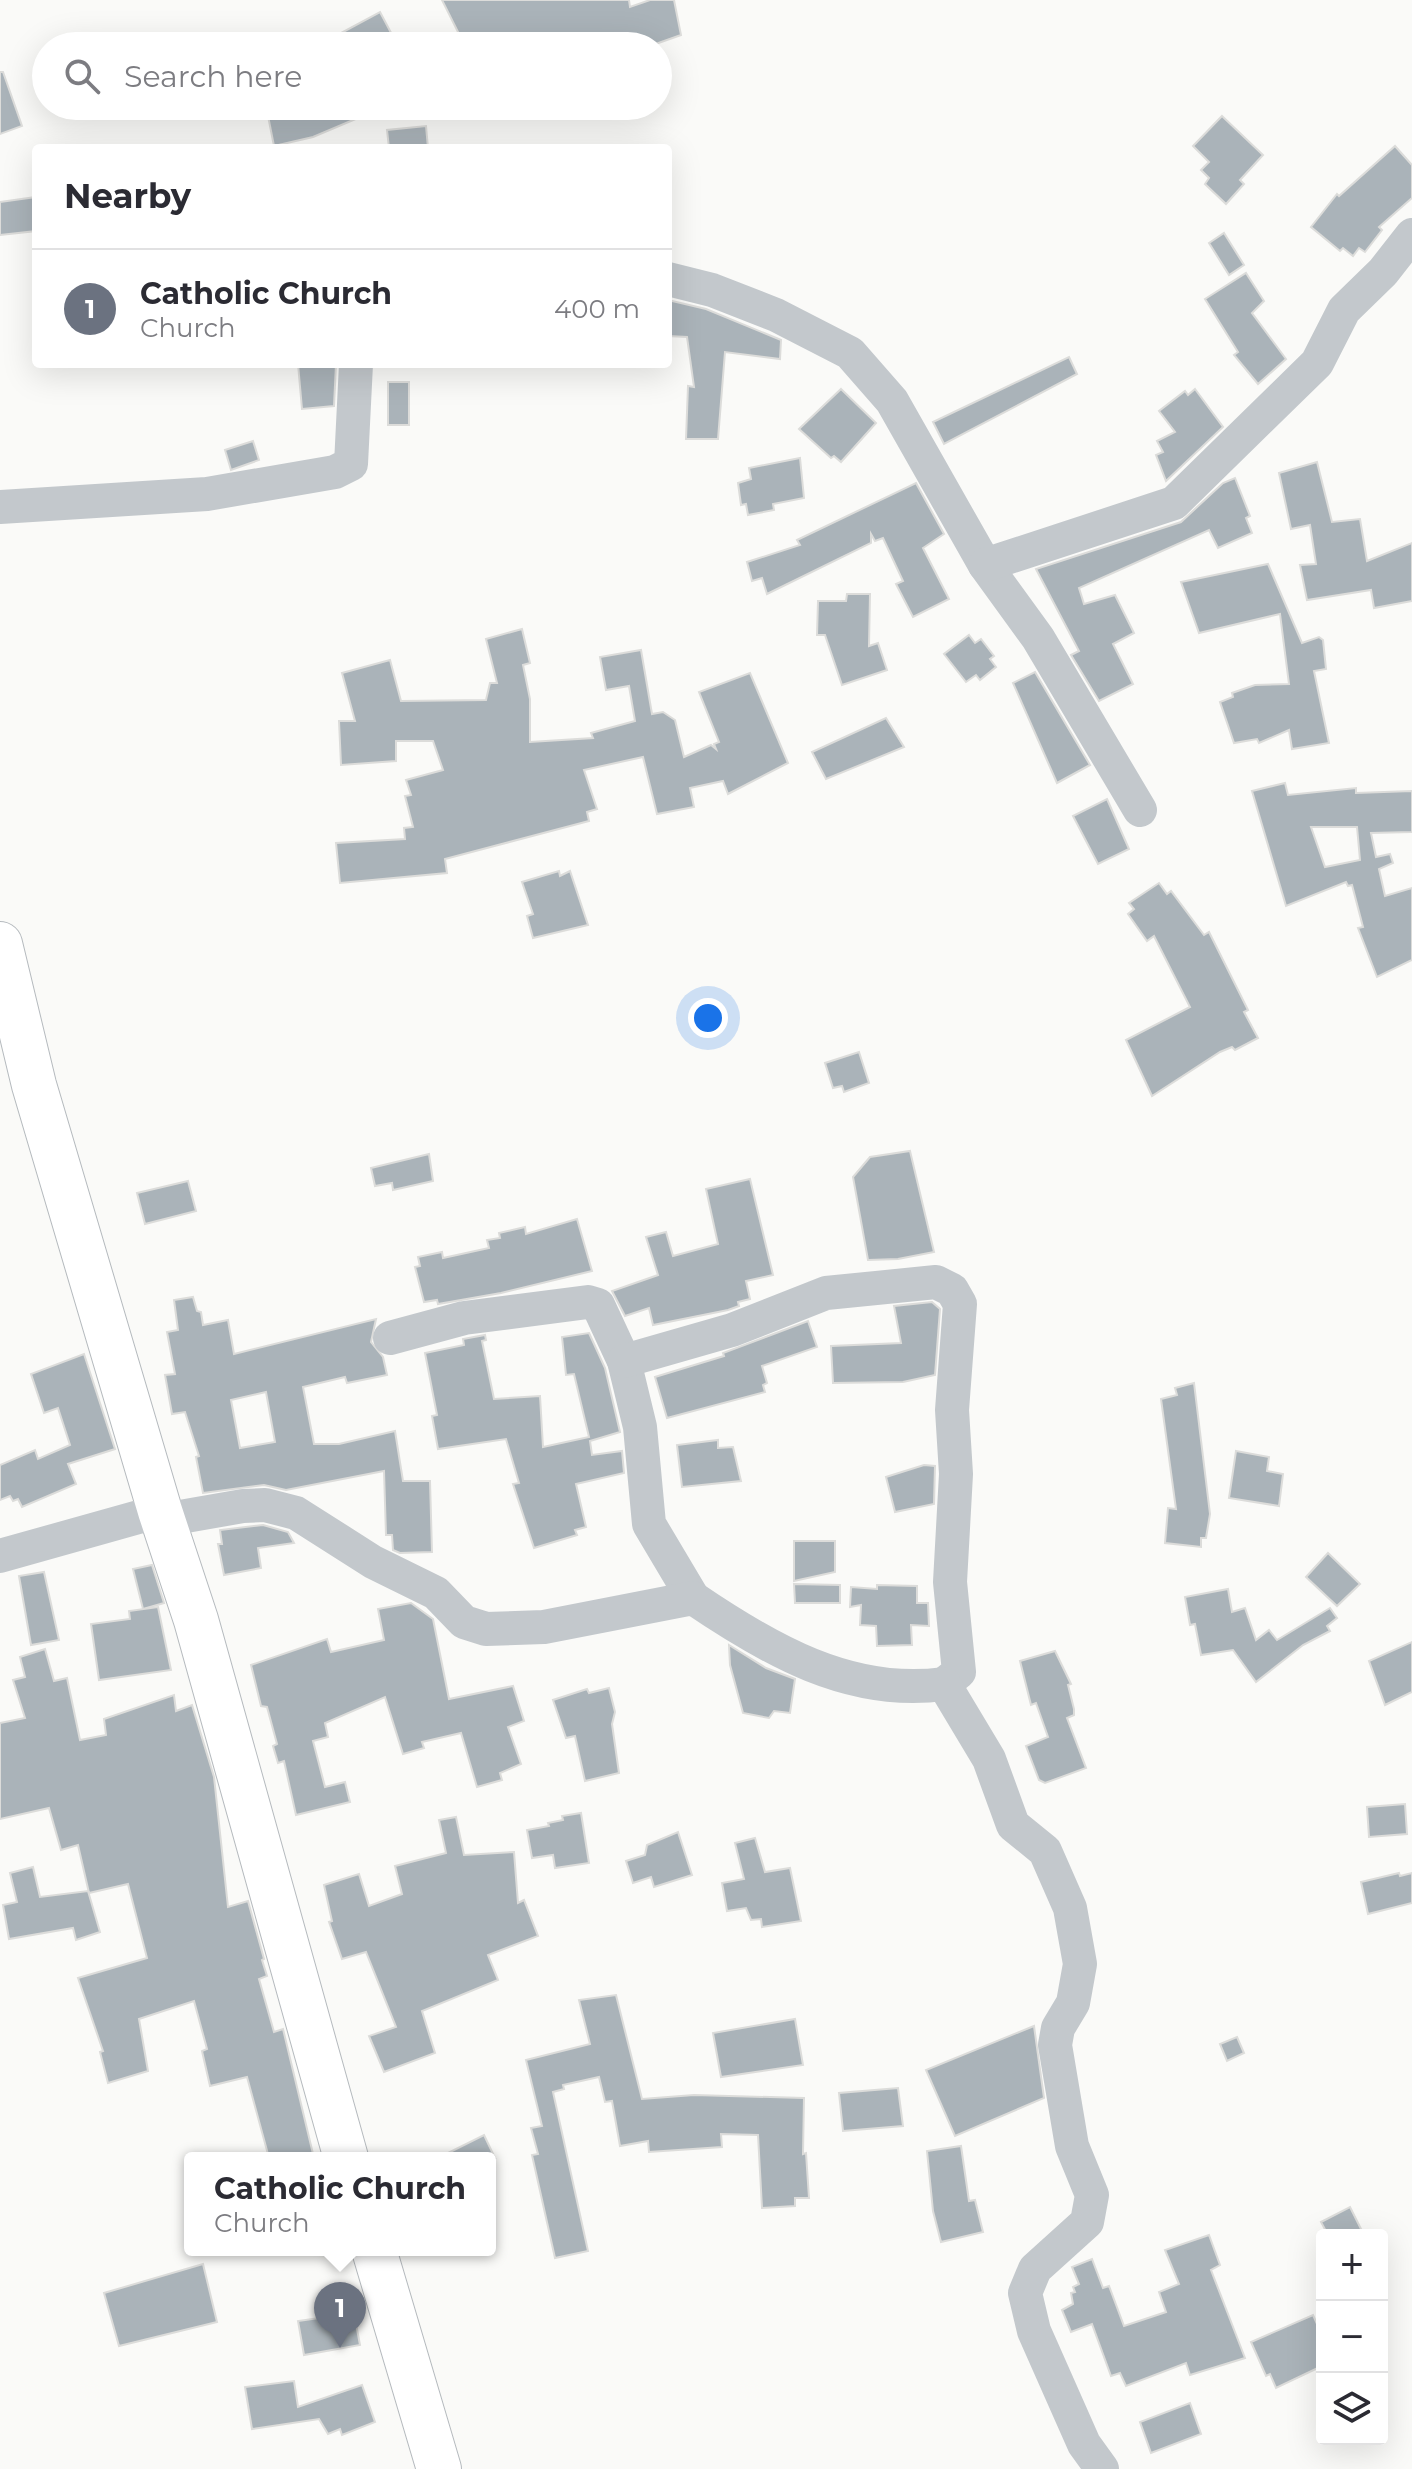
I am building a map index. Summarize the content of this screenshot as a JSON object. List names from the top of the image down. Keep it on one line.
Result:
{"page":{"search":"Search here","heading":"Nearby","list":[{"mark":"1","name":"Catholic Church","note":"Church","value":"400 m"}],"popup":["Catholic Church","Church"],"map_buttons":["+","−"],"pins":"1"}}
